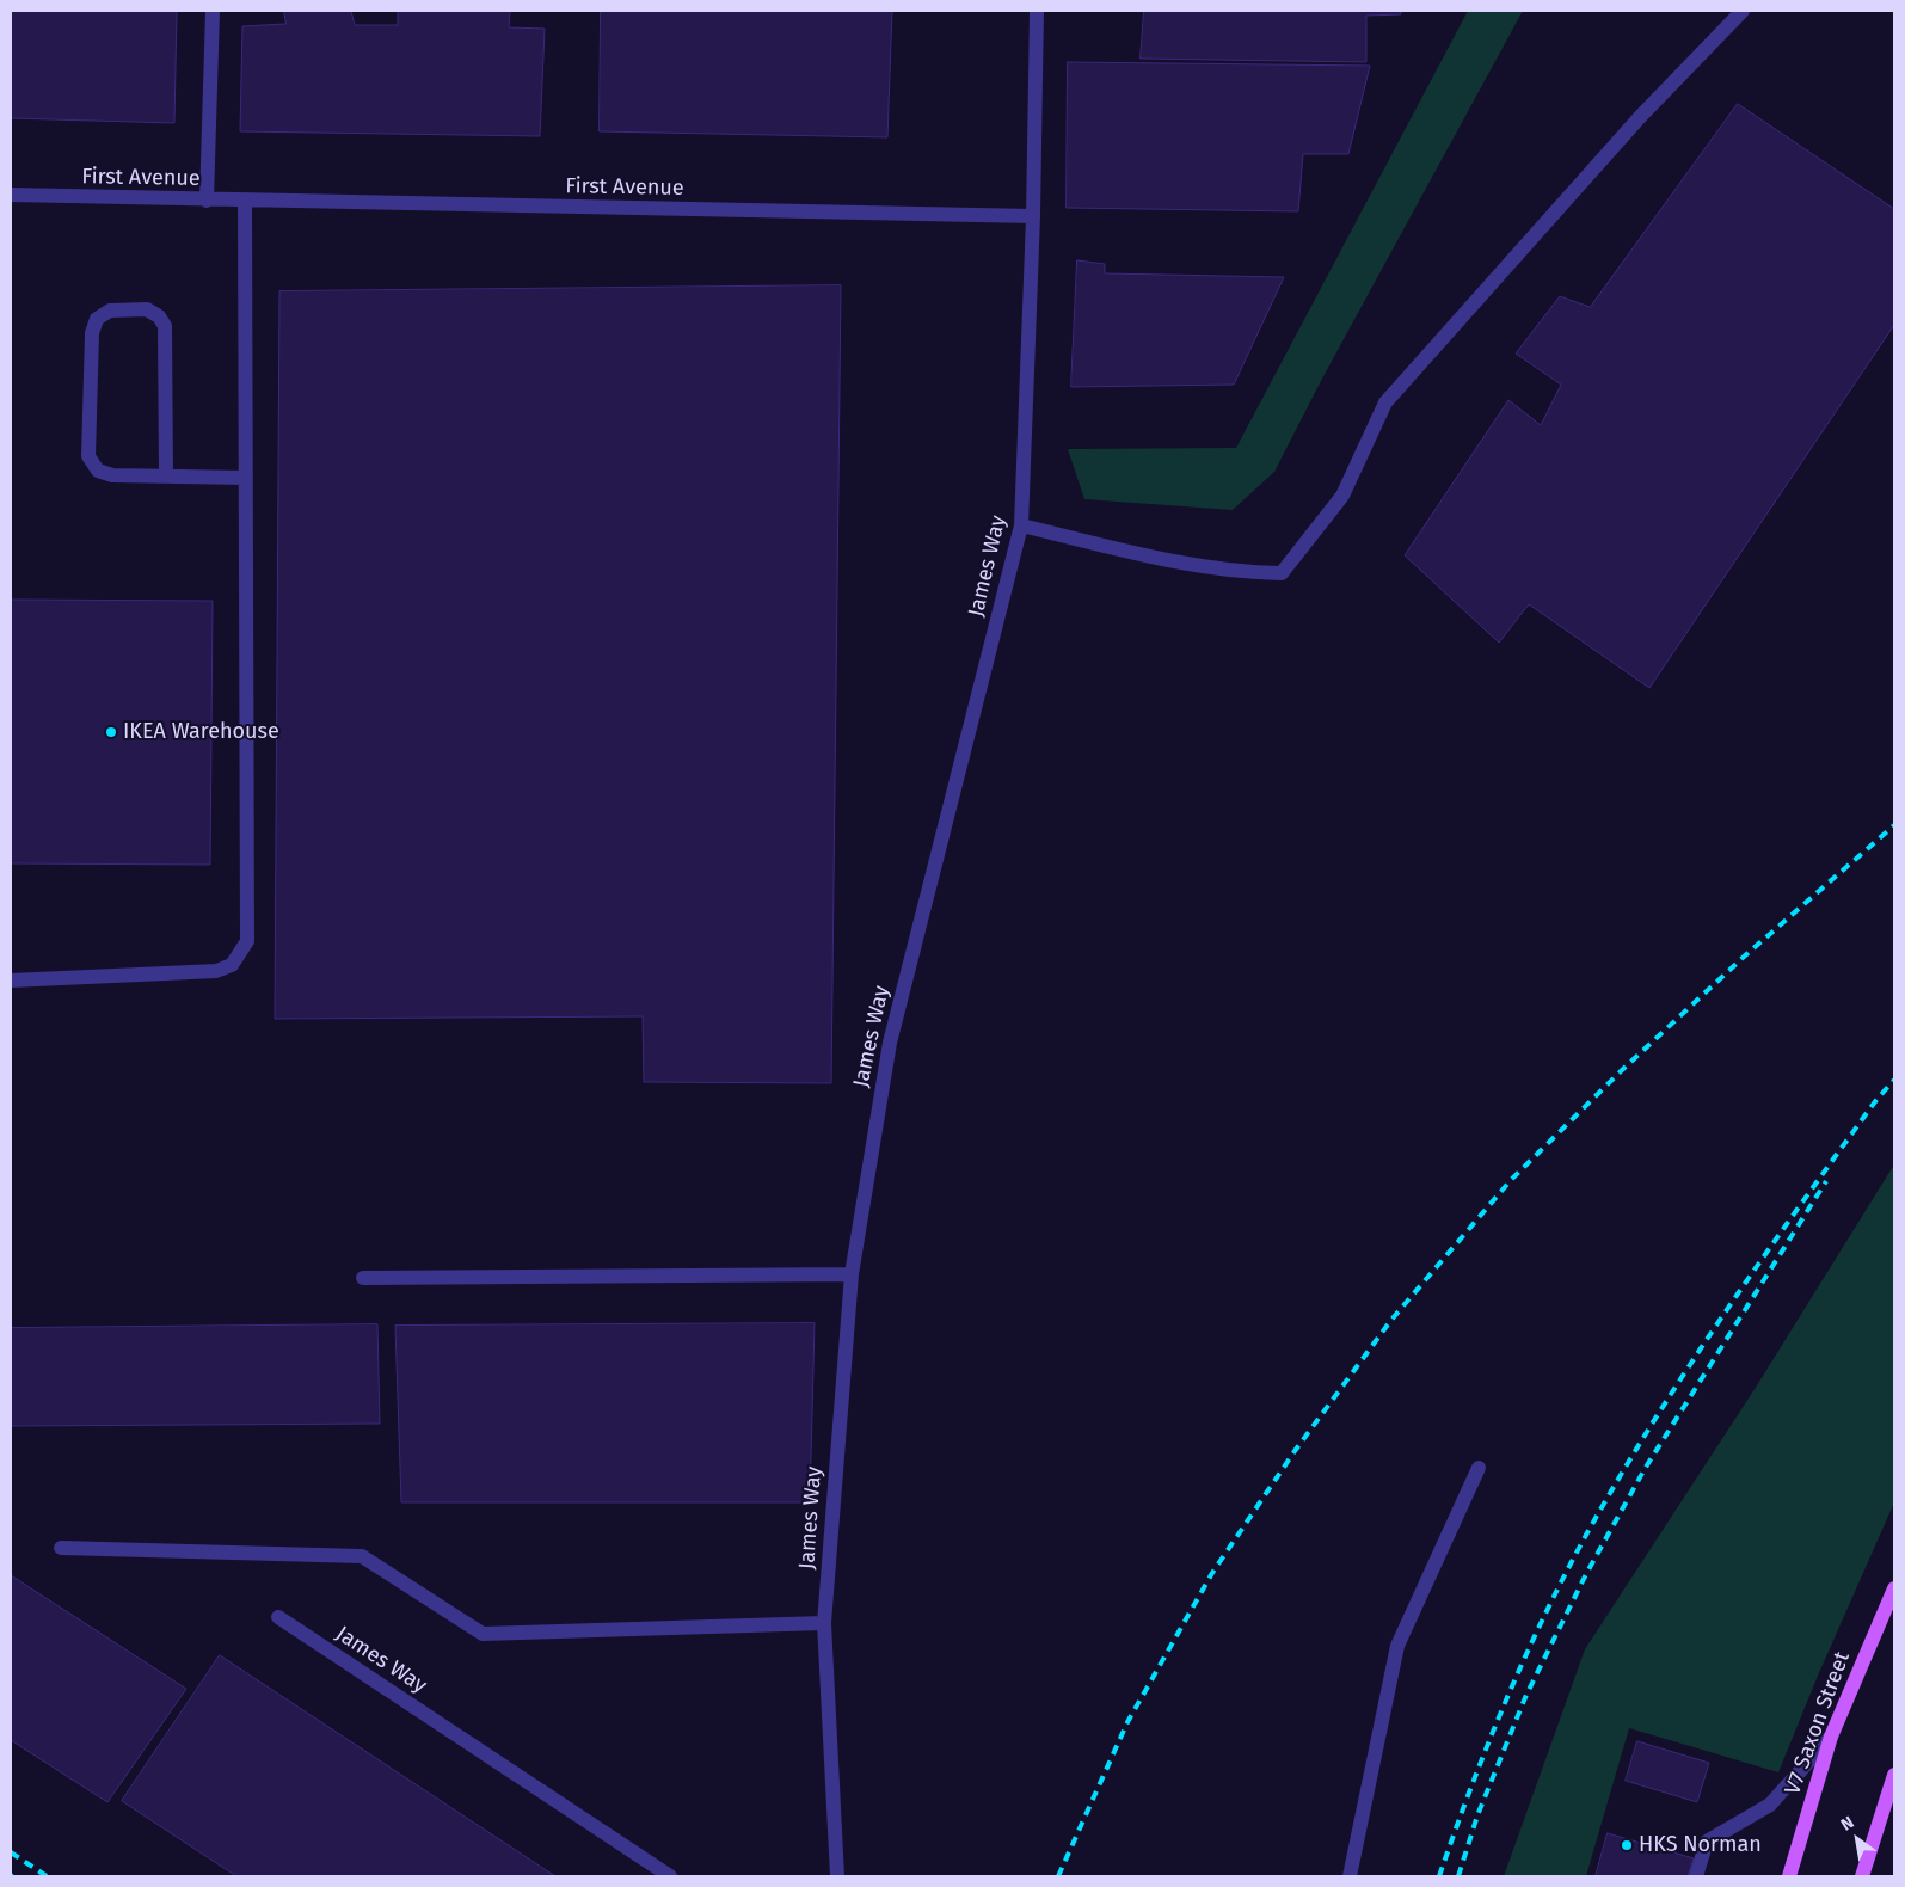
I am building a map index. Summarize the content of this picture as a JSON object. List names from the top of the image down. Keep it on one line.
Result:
{"streets":{"main road":["V7 Saxon Street"],"street":["First Avenue","James Way"]},"crossings":[["First Avenue","James Way"]],"places":["IKEA Warehouse","HKS Norman"],"north":"top left"}
